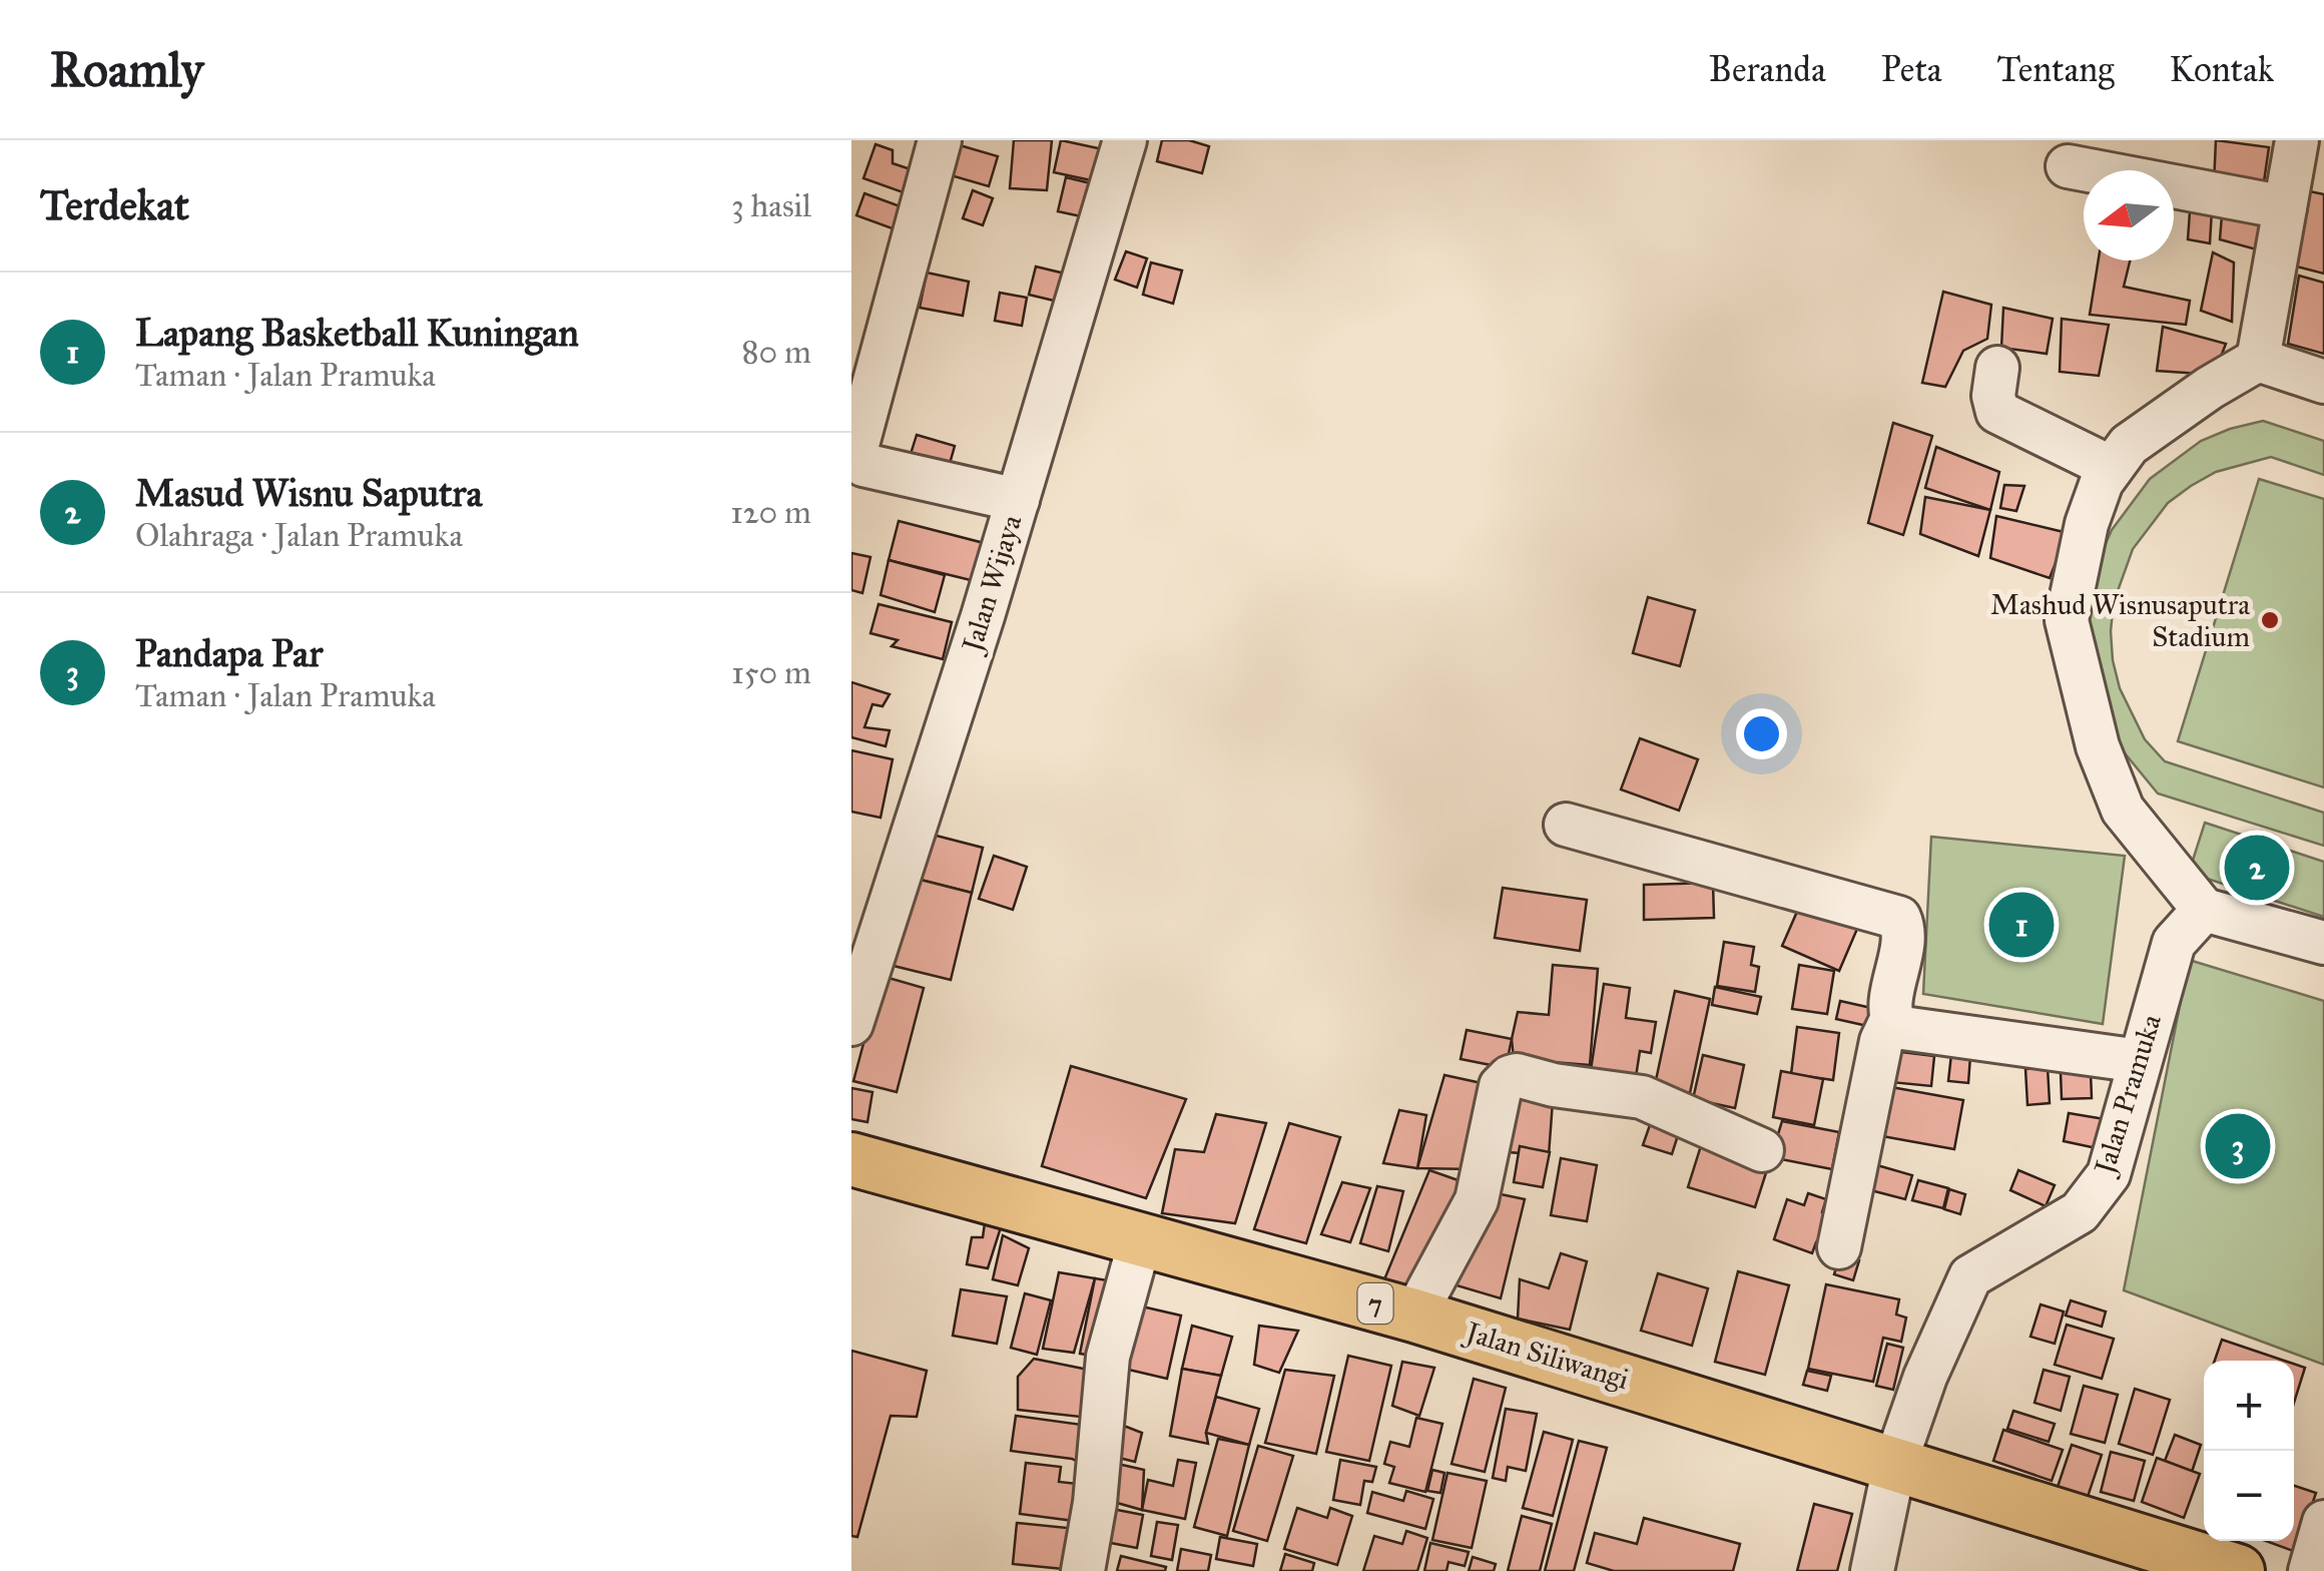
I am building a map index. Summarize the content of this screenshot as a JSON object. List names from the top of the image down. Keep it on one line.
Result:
{"streets":{"main road":["7","Jalan Siliwangi"],"street":["Jalan Wijaya","Jalan Pramuka"]},"crossings":[["Jalan Pramuka","Jalan Siliwangi"]],"places":["Mashud Wisnusaputra Stadium"],"north":"left","page":{"header":"Roamly","nav":["Beranda","Peta","Tentang","Kontak"],"heading":["Terdekat","3 hasil"],"list":[{"mark":"1","name":"Lapang Basketball Kuningan","note":"Taman · Jalan Pramuka","value":"80 m"},{"mark":"2","name":"Masud Wisnu Saputra","note":"Olahraga · Jalan Pramuka","value":"120 m"},{"mark":"3","name":"Pandapa Par","note":"Taman · Jalan Pramuka","value":"150 m"}],"pins":["2","1","3"],"map_buttons":["+","−"]}}
